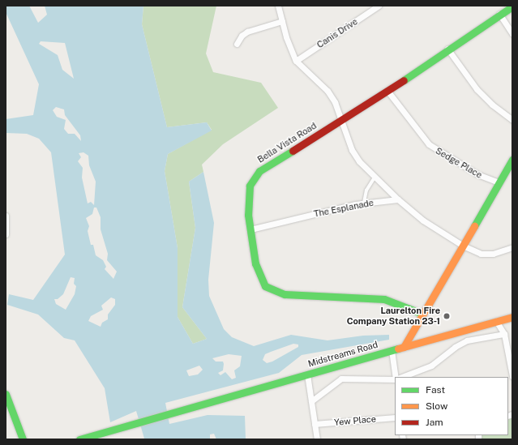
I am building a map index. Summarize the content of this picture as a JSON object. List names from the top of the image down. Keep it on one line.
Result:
{"streets":{"street":["Canis Drive","Bella Vista Road","Sedge Place","The Esplanade","Midstreams Road","Yew Place"]},"crossings":[["Bella Vista Road","Sedge Place"],["Bella Vista Road","The Esplanade"]],"places":["Laurelton Fire Company Station 23-1"],"legend":["Fast","Slow","Jam"]}
